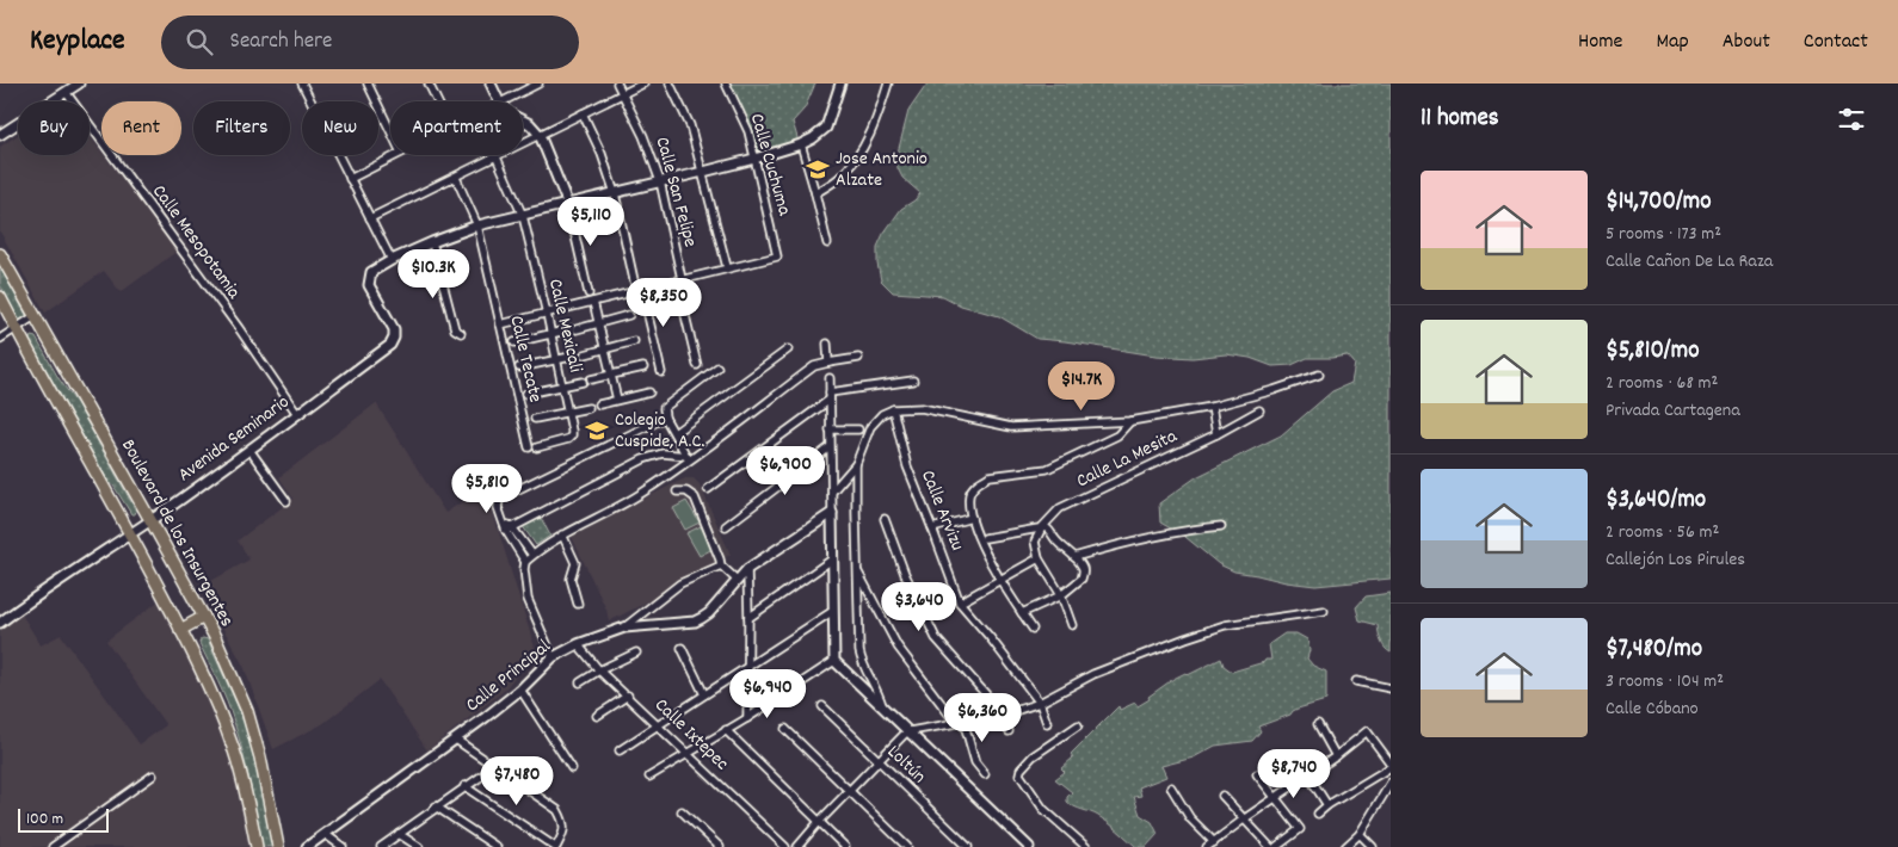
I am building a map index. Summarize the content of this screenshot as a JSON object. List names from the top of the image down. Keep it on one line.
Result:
{"streets":{"main road":["Boulevard de los Insurgentes"],"street":["Calle Cuchuma","Calle San Felipe","Calle Mesopotamia","Calle Mexicali","Calle Tecate","Avenida Seminario","Calle La Mesita","Calle Arvizu","Calle Principal","Calle Ixtepec","Loltún"]},"crossings":[["Calle Mesopotamia","Avenida Seminario"],["Avenida Seminario","Boulevard de los Insurgentes"],["Calle Principal","Calle Ixtepec"]],"places":{"school or university":["Jose Antonio Alzate","Colegio Cuspide, A.C."]},"scale_bar":"100 m","page":{"header":"Keyplace","search":"Search here","nav":["Home","Map","About","Contact"],"heading":"11 homes","chip":["Buy","Rent","Filters","New","Apartment"],"list":[{"name":"$14,700/mo","note":"5 rooms · 173 m² · Calle Cañon De La Raza"},{"name":"$5,810/mo","note":"2 rooms · 68 m² · Privada Cartagena"},{"name":"$3,640/mo","note":"2 rooms · 56 m² · Callejón Los Pirules"},{"name":"$7,480/mo","note":"3 rooms · 104 m² · Calle Cóbano"}],"price":["$5,110","$10.3K","$8,350","$14.7K","$6,900","$5,810","$3,640","$6,940","$6,360","$8,740","$7,480"],"scale":"100 m"}}
